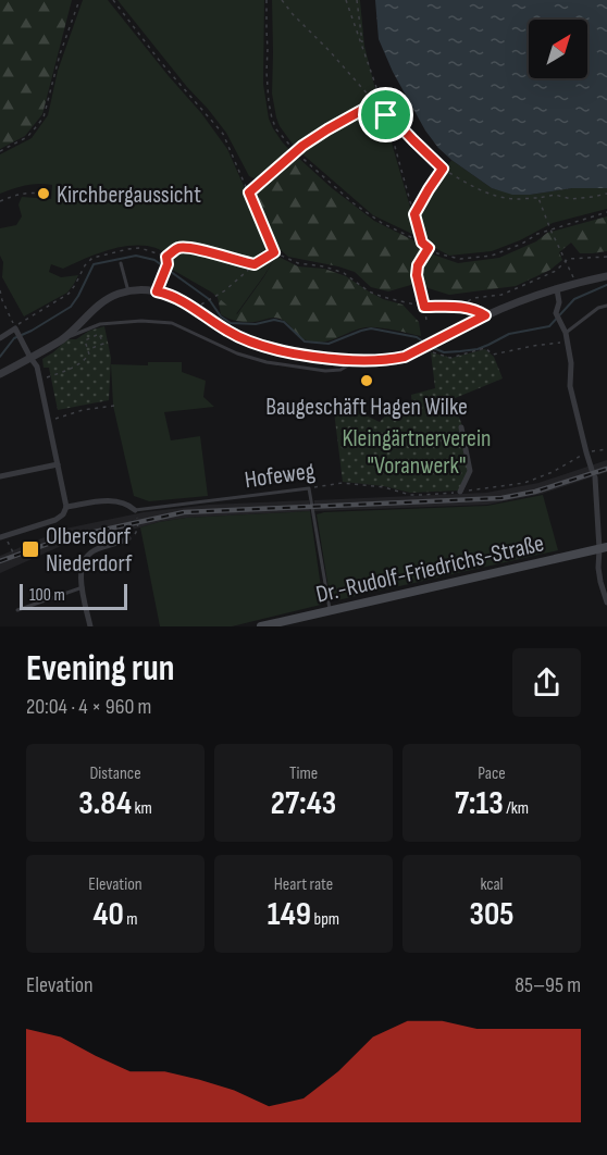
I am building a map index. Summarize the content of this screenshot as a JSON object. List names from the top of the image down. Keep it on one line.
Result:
{"streets":{"main road":["Dr.-Rudolf-Friedrichs-Straße"],"street":["Hofeweg"]},"parks":["Kleingärtnerverein \"Voranwerk\""],"places":{"other":["Kirchbergaussicht","Baugeschäft Hagen Wilke"],"transit":["Olbersdorf Niederdorf"]},"scale_bar":"100 m","north":"top right","page":{"scale":"100 m","heading":["Evening run","20:04 · 4 × 960 m"],"stats":[["Distance","3.84 km"],["Time","27:43"],["Pace","7:13 /km"],["Elevation","40 m"],["Heart rate","149 bpm"],["kcal","305"]],"chart":["Elevation","85–95 m"]}}
